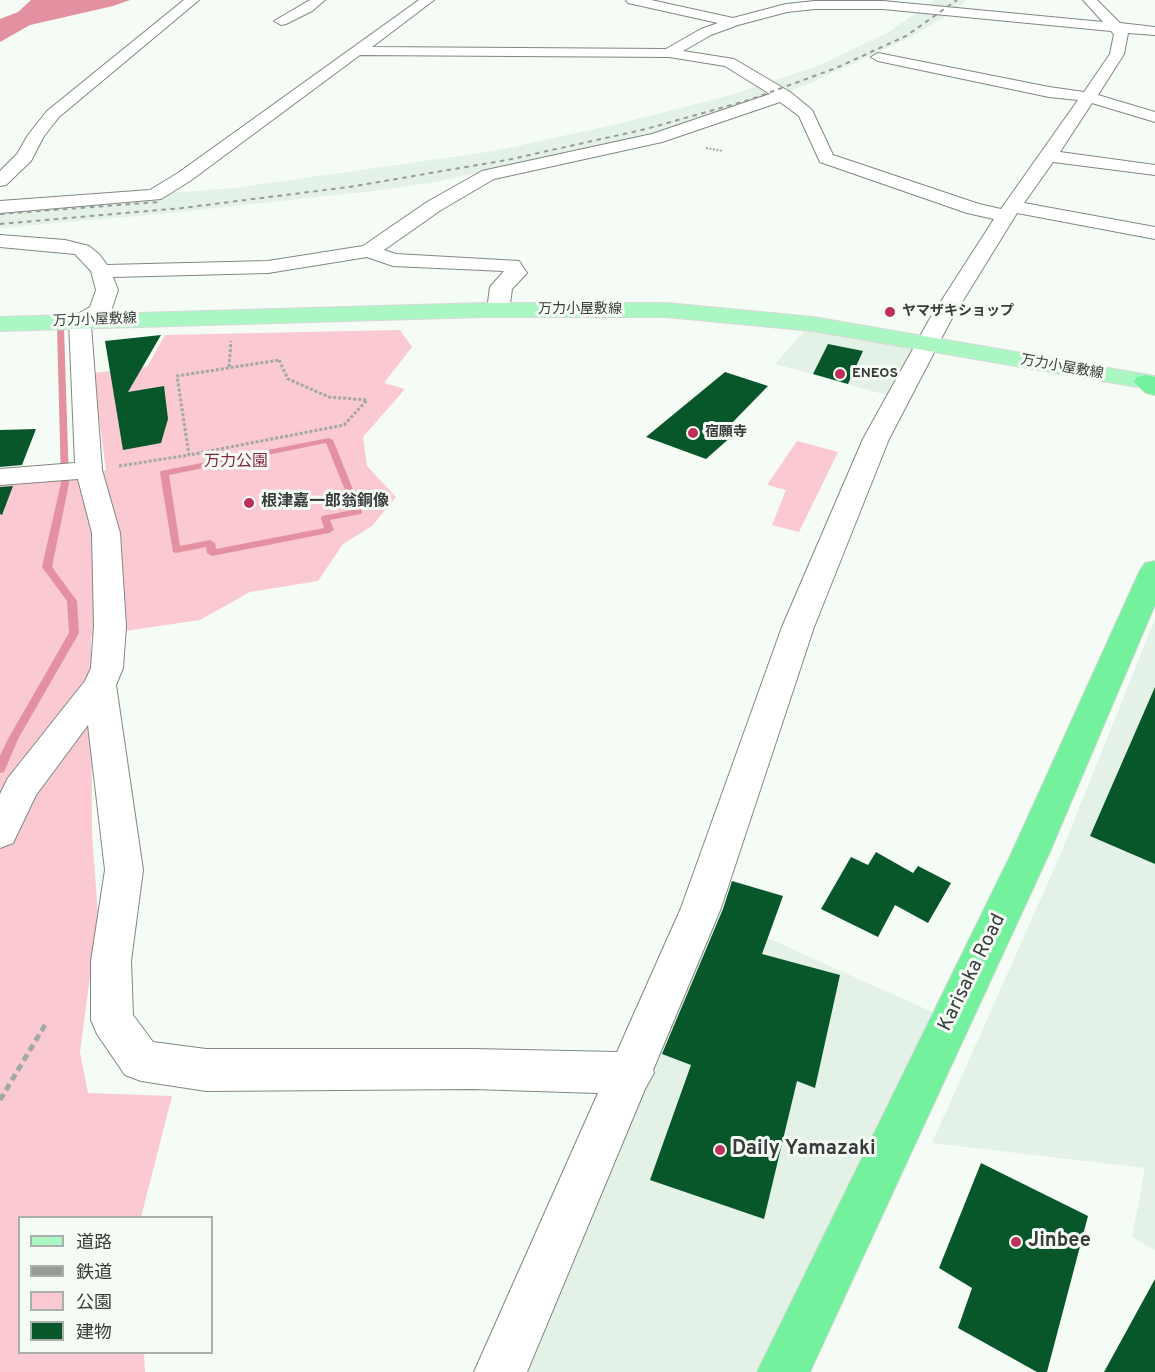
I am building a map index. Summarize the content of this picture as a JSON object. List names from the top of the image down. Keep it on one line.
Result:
{"streets":{"highway":["Karisaka Road"],"main road":["万力小屋敷線"]},"parks":["万力公園"],"places":["ヤマザキショップ","ENEOS","宿願寺","根津嘉一郎翁銅像","Daily Yamazaki","Jinbee"],"legend":["道路","鉄道","公園","建物"]}
